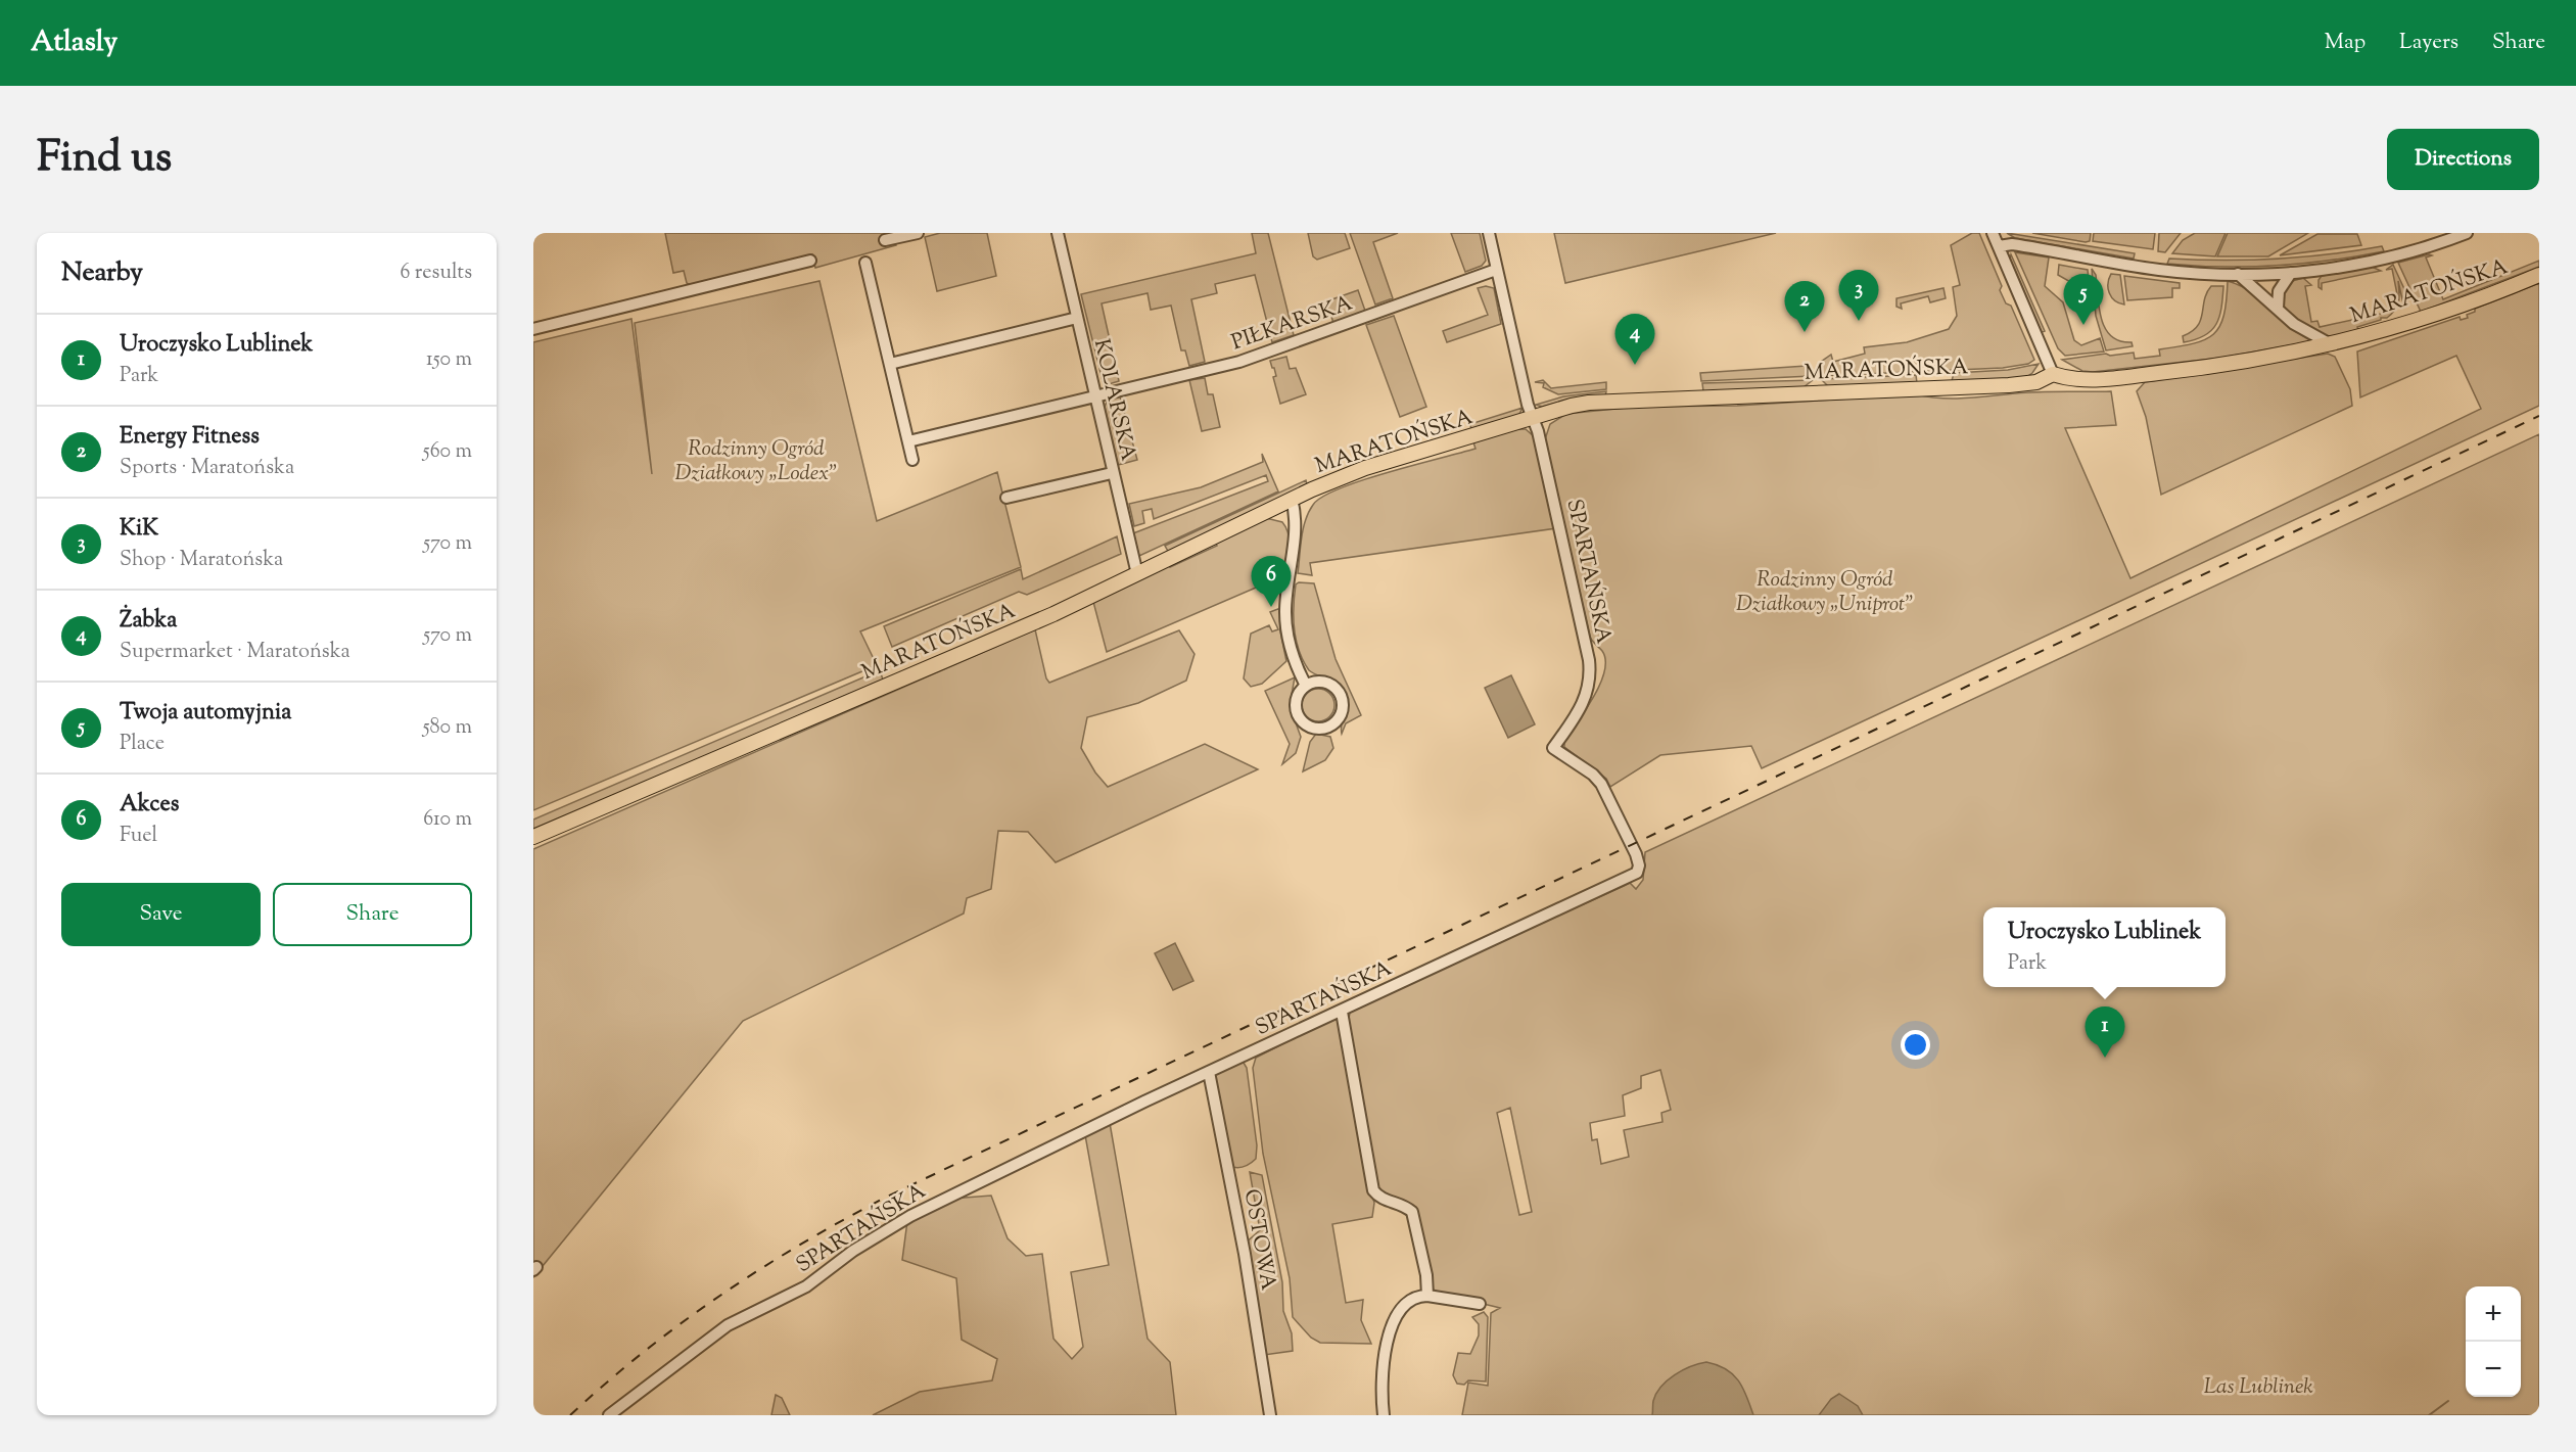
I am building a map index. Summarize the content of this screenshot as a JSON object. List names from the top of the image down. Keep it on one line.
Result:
{"streets":{"main road":["MARATOŃSKA"],"street":["PIŁKARSKA","KOLARSKA","SPARTAŃSKA","OSTOWA"]},"crossings":[["MARATOŃSKA","KOLARSKA"],["MARATOŃSKA","SPARTAŃSKA"],["PIŁKARSKA","KOLARSKA"],["SPARTAŃSKA","OSTOWA"]],"parks":["Rodzinny Ogród Działkowy „Lodex”","Rodzinny Ogród Działkowy „Uniprot”","Las Lublinek"],"page":{"header":"Atlasly","nav":["Map","Layers","Share"],"title":"Find us","buttons":["Directions",["Save","Share"]],"heading":["Nearby","6 results"],"pins":["3","5","2","4","6","1"],"list":[{"mark":"1","name":"Uroczysko Lublinek","note":"Park","value":"150 m"},{"mark":"2","name":"Energy Fitness","note":"Sports · Maratońska","value":"560 m"},{"mark":"3","name":"KiK","note":"Shop · Maratońska","value":"570 m"},{"mark":"4","name":"Żabka","note":"Supermarket · Maratońska","value":"570 m"},{"mark":"5","name":"Twoja automyjnia","note":"Place","value":"580 m"},{"mark":"6","name":"Akces","note":"Fuel","value":"610 m"}],"popup":["Uroczysko Lublinek","Park"],"map_buttons":["+","−"]}}
